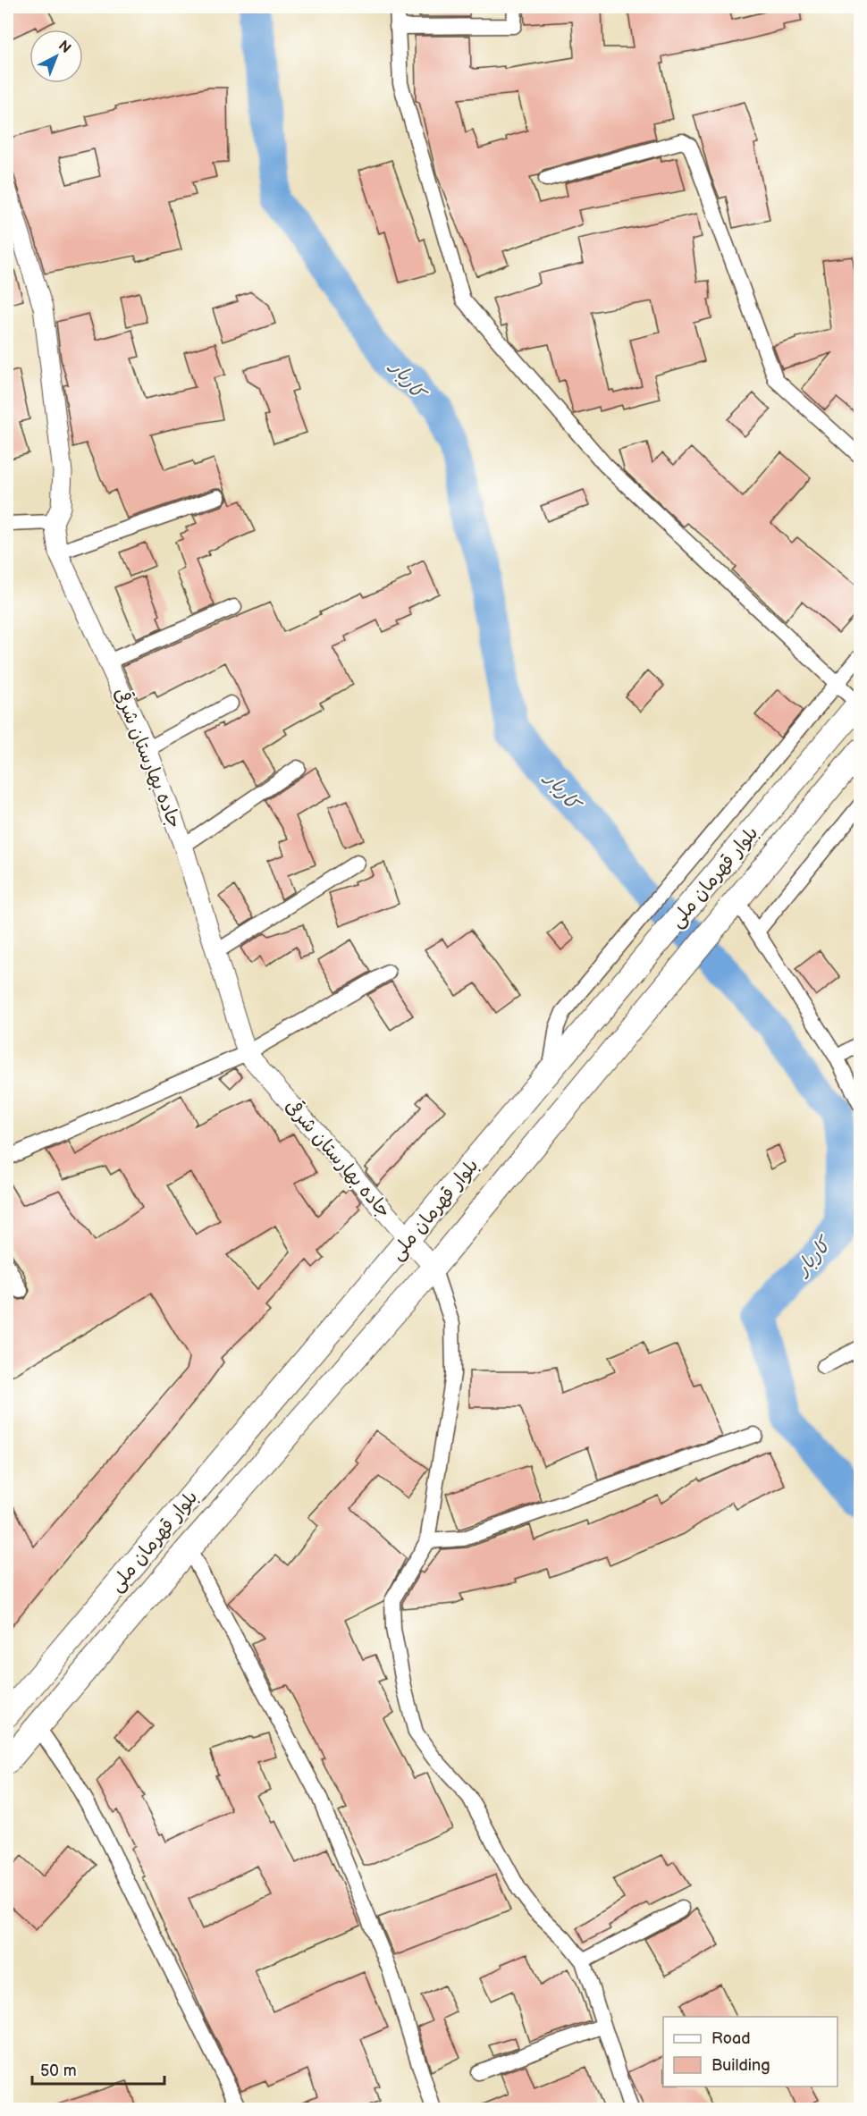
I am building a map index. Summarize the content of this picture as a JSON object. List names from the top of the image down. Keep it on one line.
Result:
{"streets":{"highway":["بلوار قهرمان ملی"],"street":["جاده بهارستان شرقی"]},"crossings":[["جاده بهارستان شرقی","بلوار قهرمان ملی"]],"water":["کاربار"],"legend":["Road","Building"],"scale_bar":"50 m","north":"top right"}
